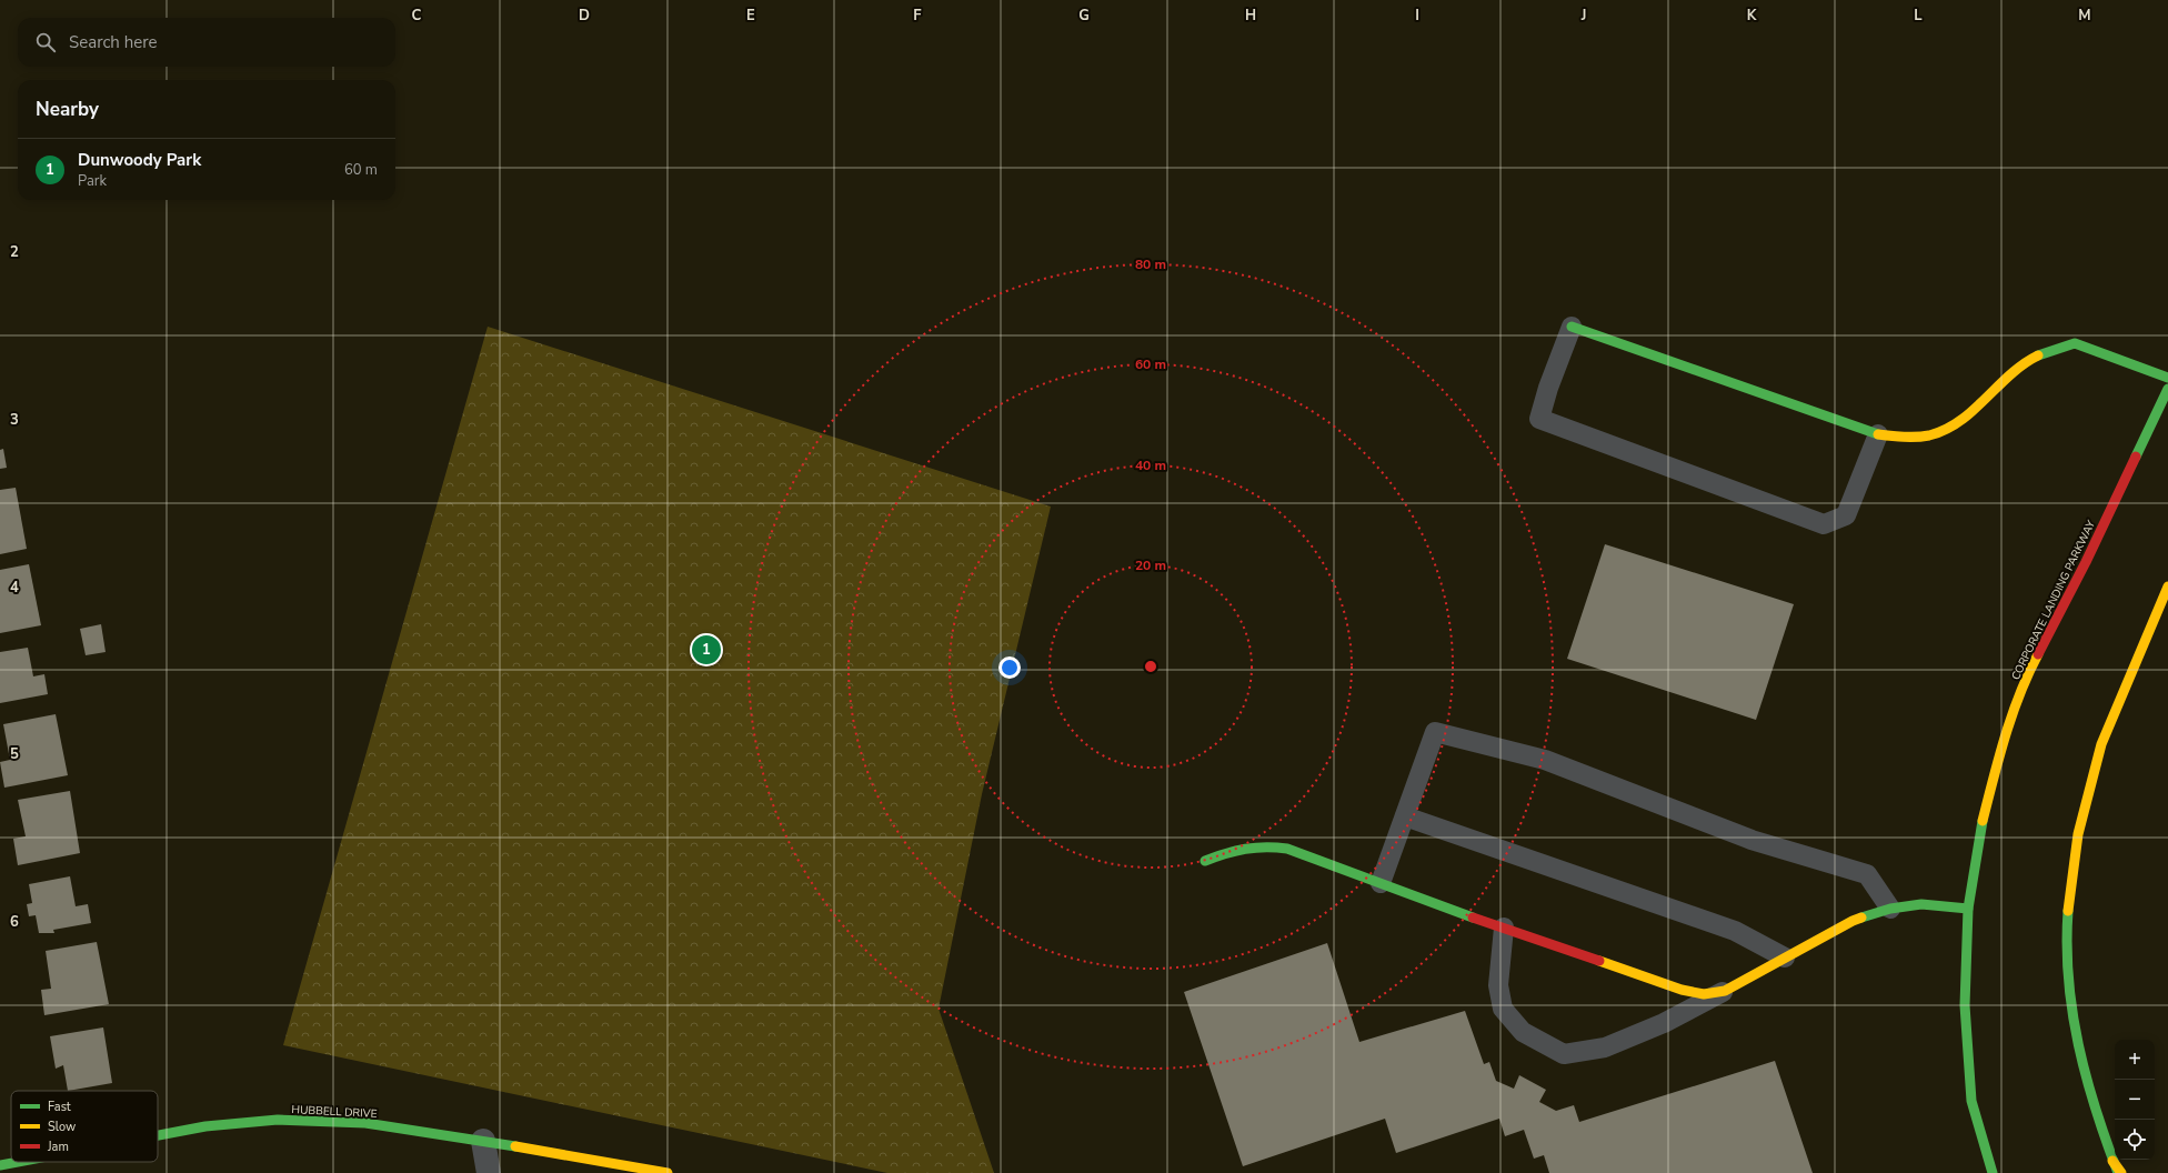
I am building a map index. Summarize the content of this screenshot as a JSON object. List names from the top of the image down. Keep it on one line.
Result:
{"streets":{"street":["CORPORATE LANDING PARKWAY","HUBBELL DRIVE"]},"legend":["Fast","Slow","Jam"],"page":{"search":"Search here","heading":"Nearby","list":[{"mark":"1","name":"Dunwoody Park","note":"Park","value":"60 m"}],"pins":"1","map_buttons":["+","−"]},"grid":{"columns":["C","D","E","F","G","H","I","J","K","L","M"],"rows":["2","3","4","5","6"]},"rings":["80 m","60 m","40 m","20 m"]}
